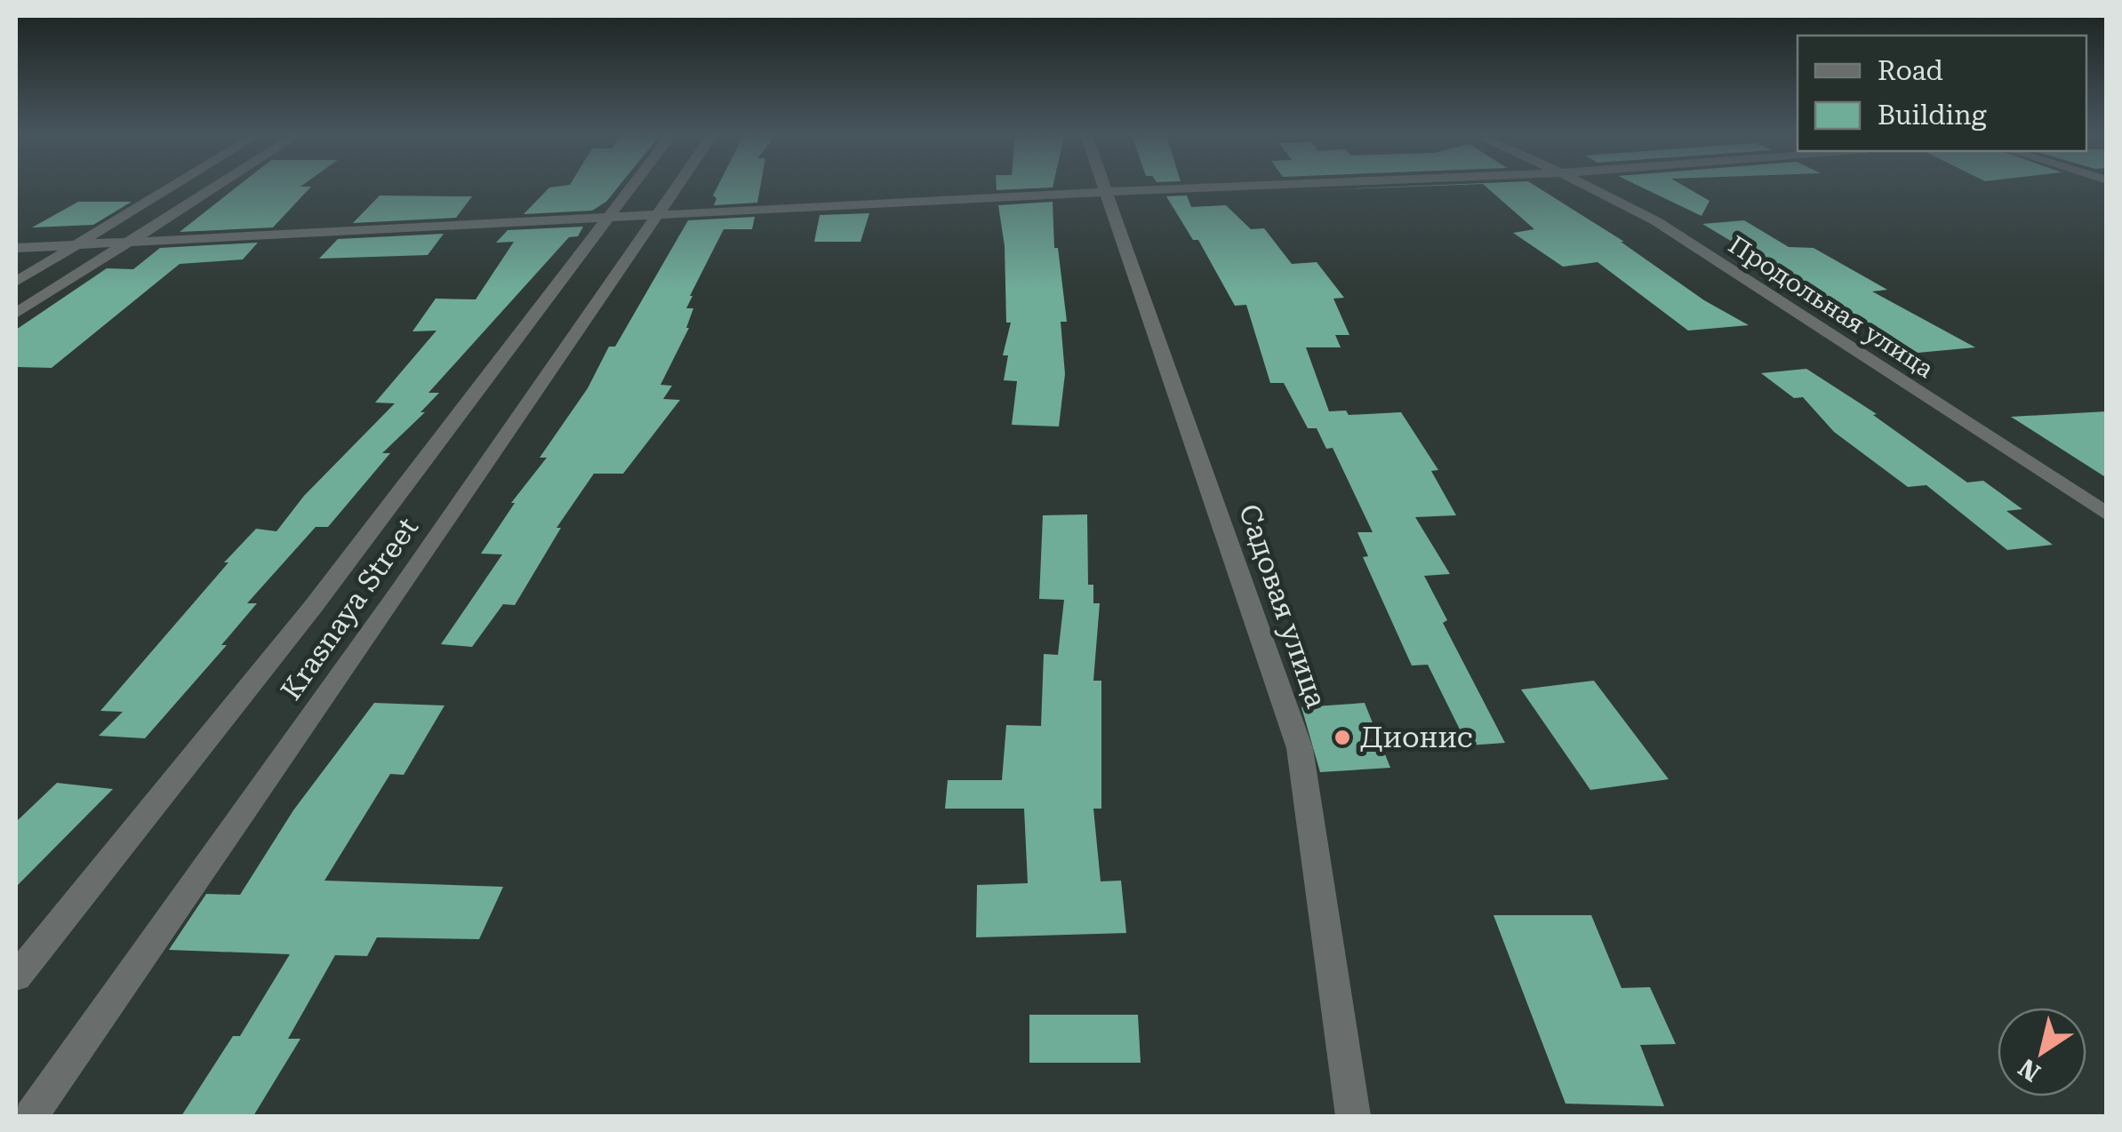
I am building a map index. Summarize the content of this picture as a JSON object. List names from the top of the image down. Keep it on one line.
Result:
{"streets":{"street":["Продольная улица","Садовая улица","Krasnaya Street"]},"places":["Дионис"],"legend":["Road","Building"],"north":"bottom left"}
